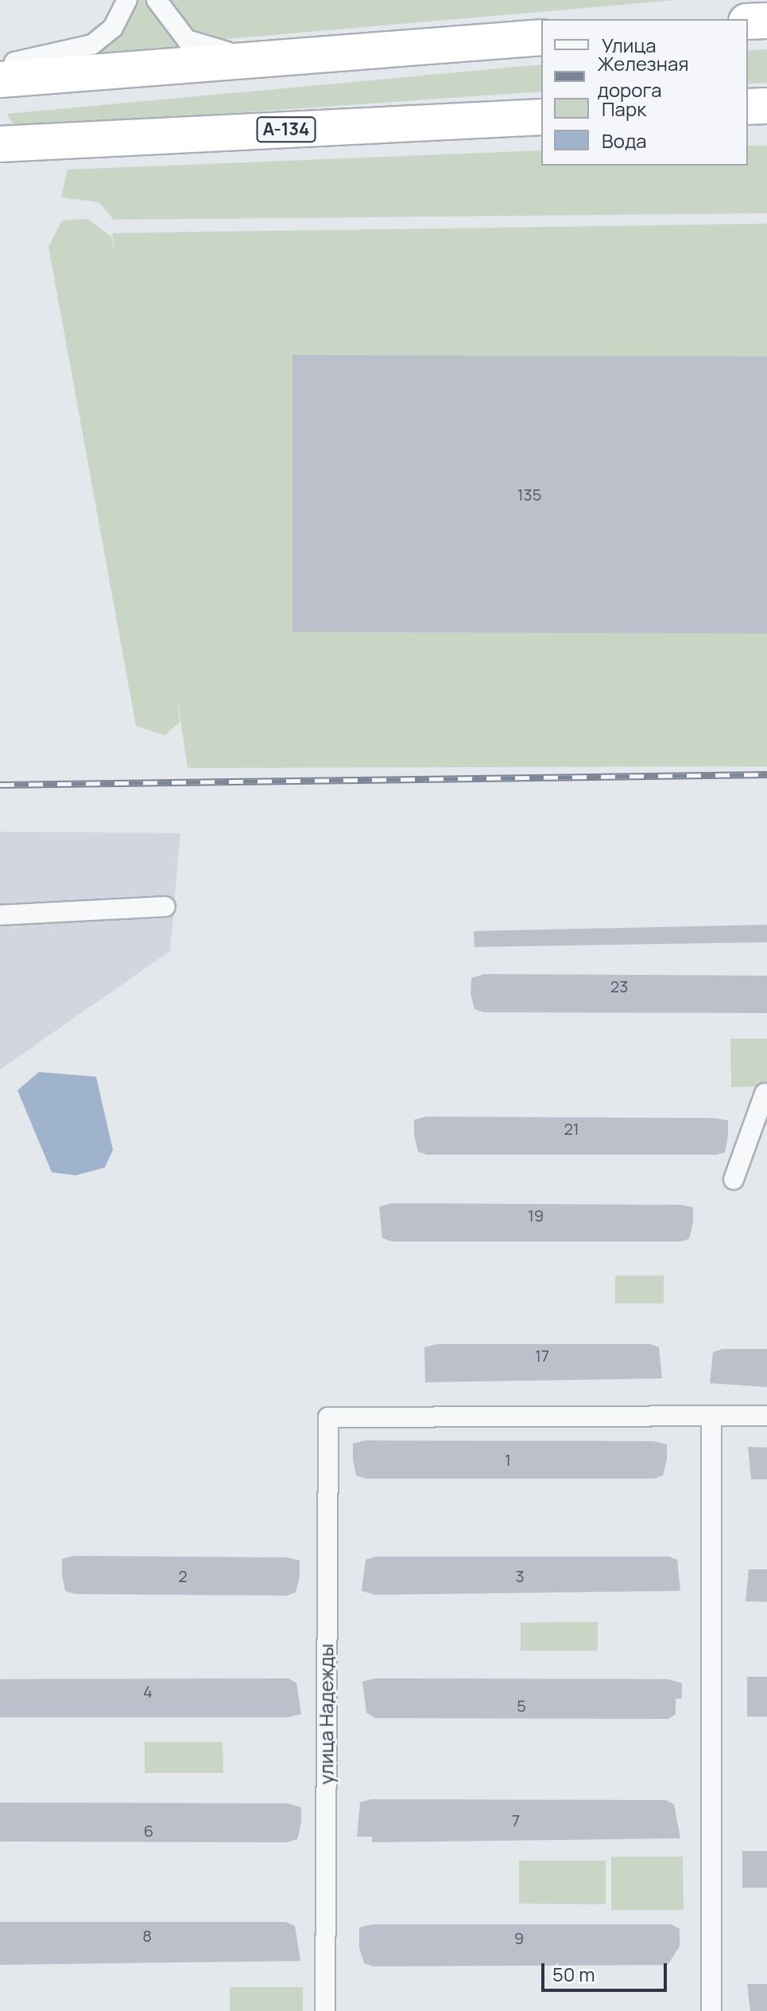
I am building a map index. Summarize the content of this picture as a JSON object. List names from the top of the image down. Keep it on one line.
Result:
{"streets":{"highway":["А-134"],"street":["улица Надежды"]},"house_numbers":["135","23","21","19","17","1","2","3","4","5","7","6","8","9"],"legend":["Улица","Железная дорога","Парк","Вода"],"scale_bar":"50 m"}
